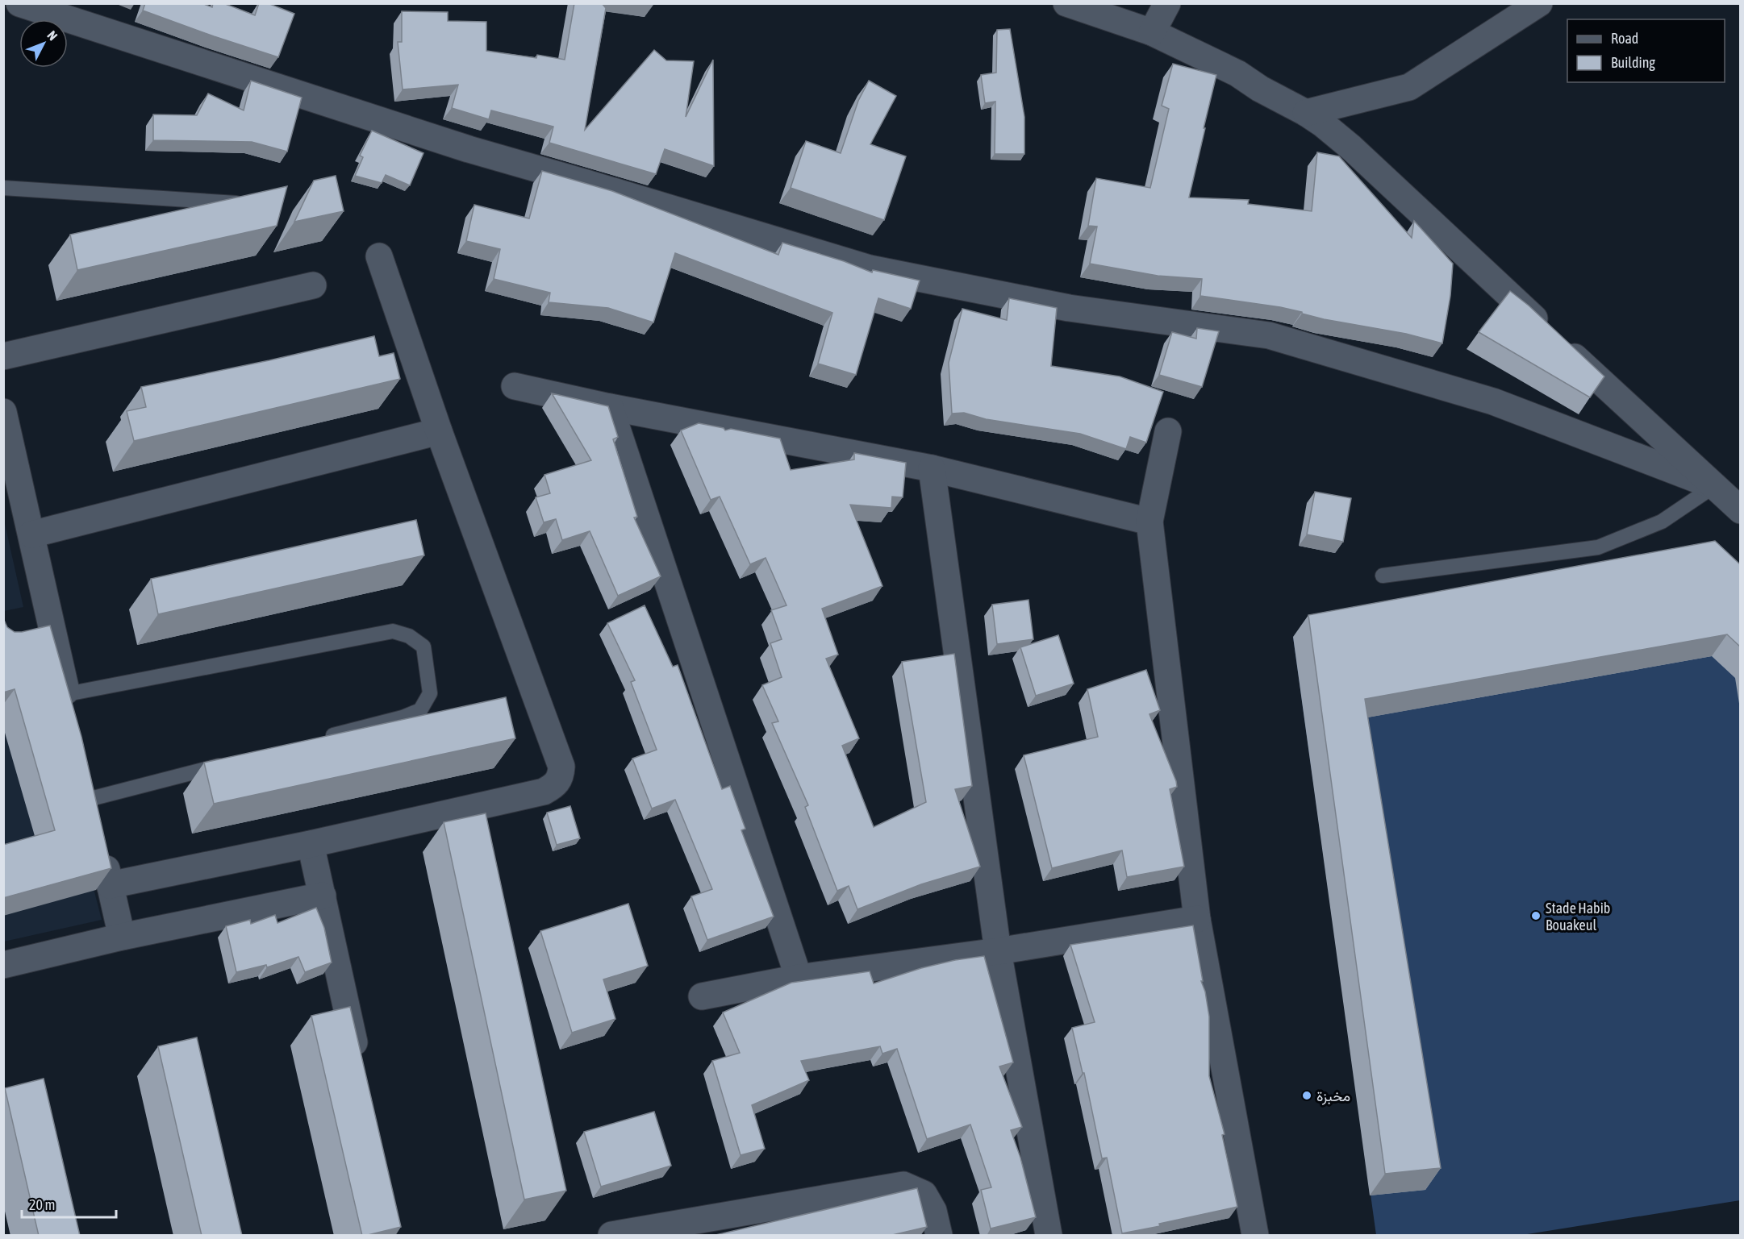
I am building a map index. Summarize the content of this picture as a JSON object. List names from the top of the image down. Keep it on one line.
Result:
{"places":["Stade Habib Bouakeul","مخبزة"],"legend":["Road","Building"],"scale_bar":"20 m","north":"top right"}
